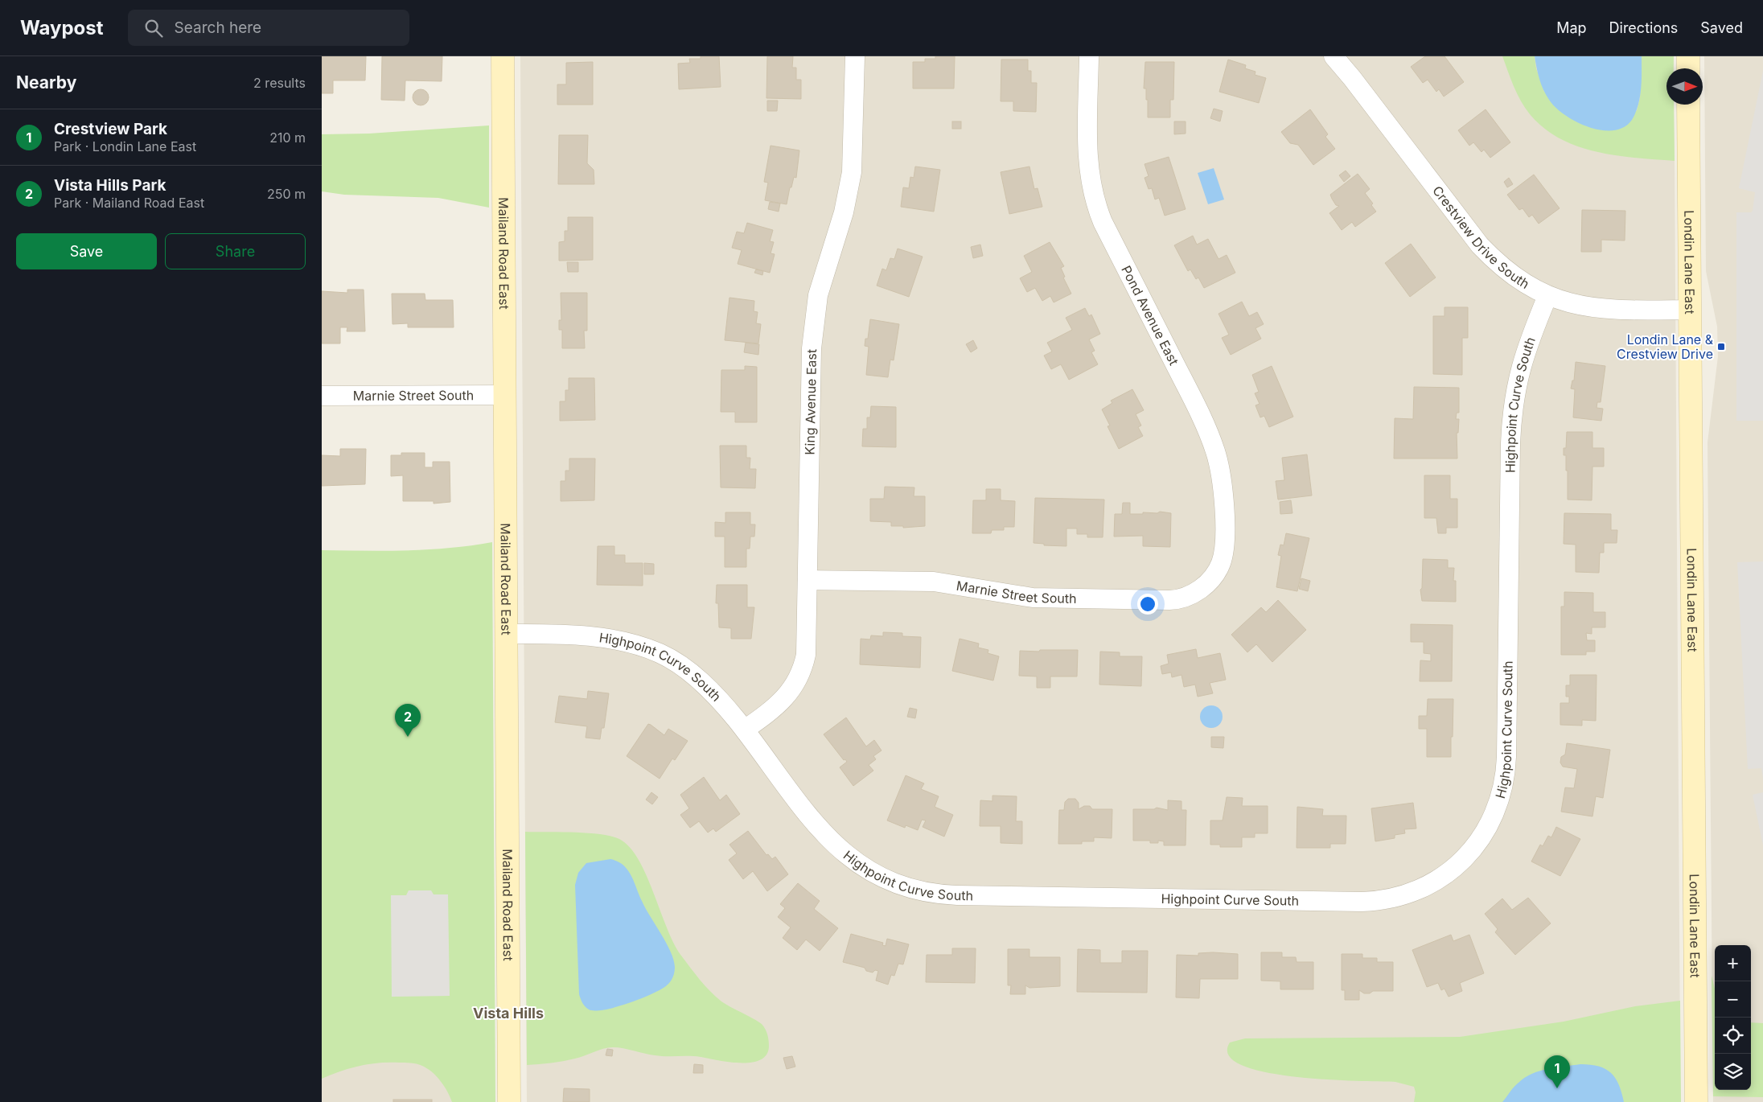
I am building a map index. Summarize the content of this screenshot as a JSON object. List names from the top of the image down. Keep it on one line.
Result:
{"streets":{"street":["Crestview Drive South","Mailand Road East","Londin Lane East","Pond Avenue East","Marnie Street South","King Avenue East","Highpoint Curve South"]},"crossings":[["Crestview Drive South","Londin Lane East"],["Crestview Drive South","Highpoint Curve South"],["Mailand Road East","Marnie Street South"],["Mailand Road East","Highpoint Curve South"],["Pond Avenue East","Marnie Street South"],["Marnie Street South","King Avenue East"],["King Avenue East","Highpoint Curve South"]],"districts":["Vista Hills"],"places":{"transit":["Londin Lane & Crestview Drive"]},"north":"right","page":{"header":"Waypost","search":"Search here","nav":["Map","Directions","Saved"],"heading":["Nearby","2 results"],"list":[{"mark":"1","name":"Crestview Park","note":"Park · Londin Lane East","value":"210 m"},{"mark":"2","name":"Vista Hills Park","note":"Park · Mailand Road East","value":"250 m"}],"buttons":["Save","Share"],"pins":["2","1"],"map_buttons":["+","−"]}}
